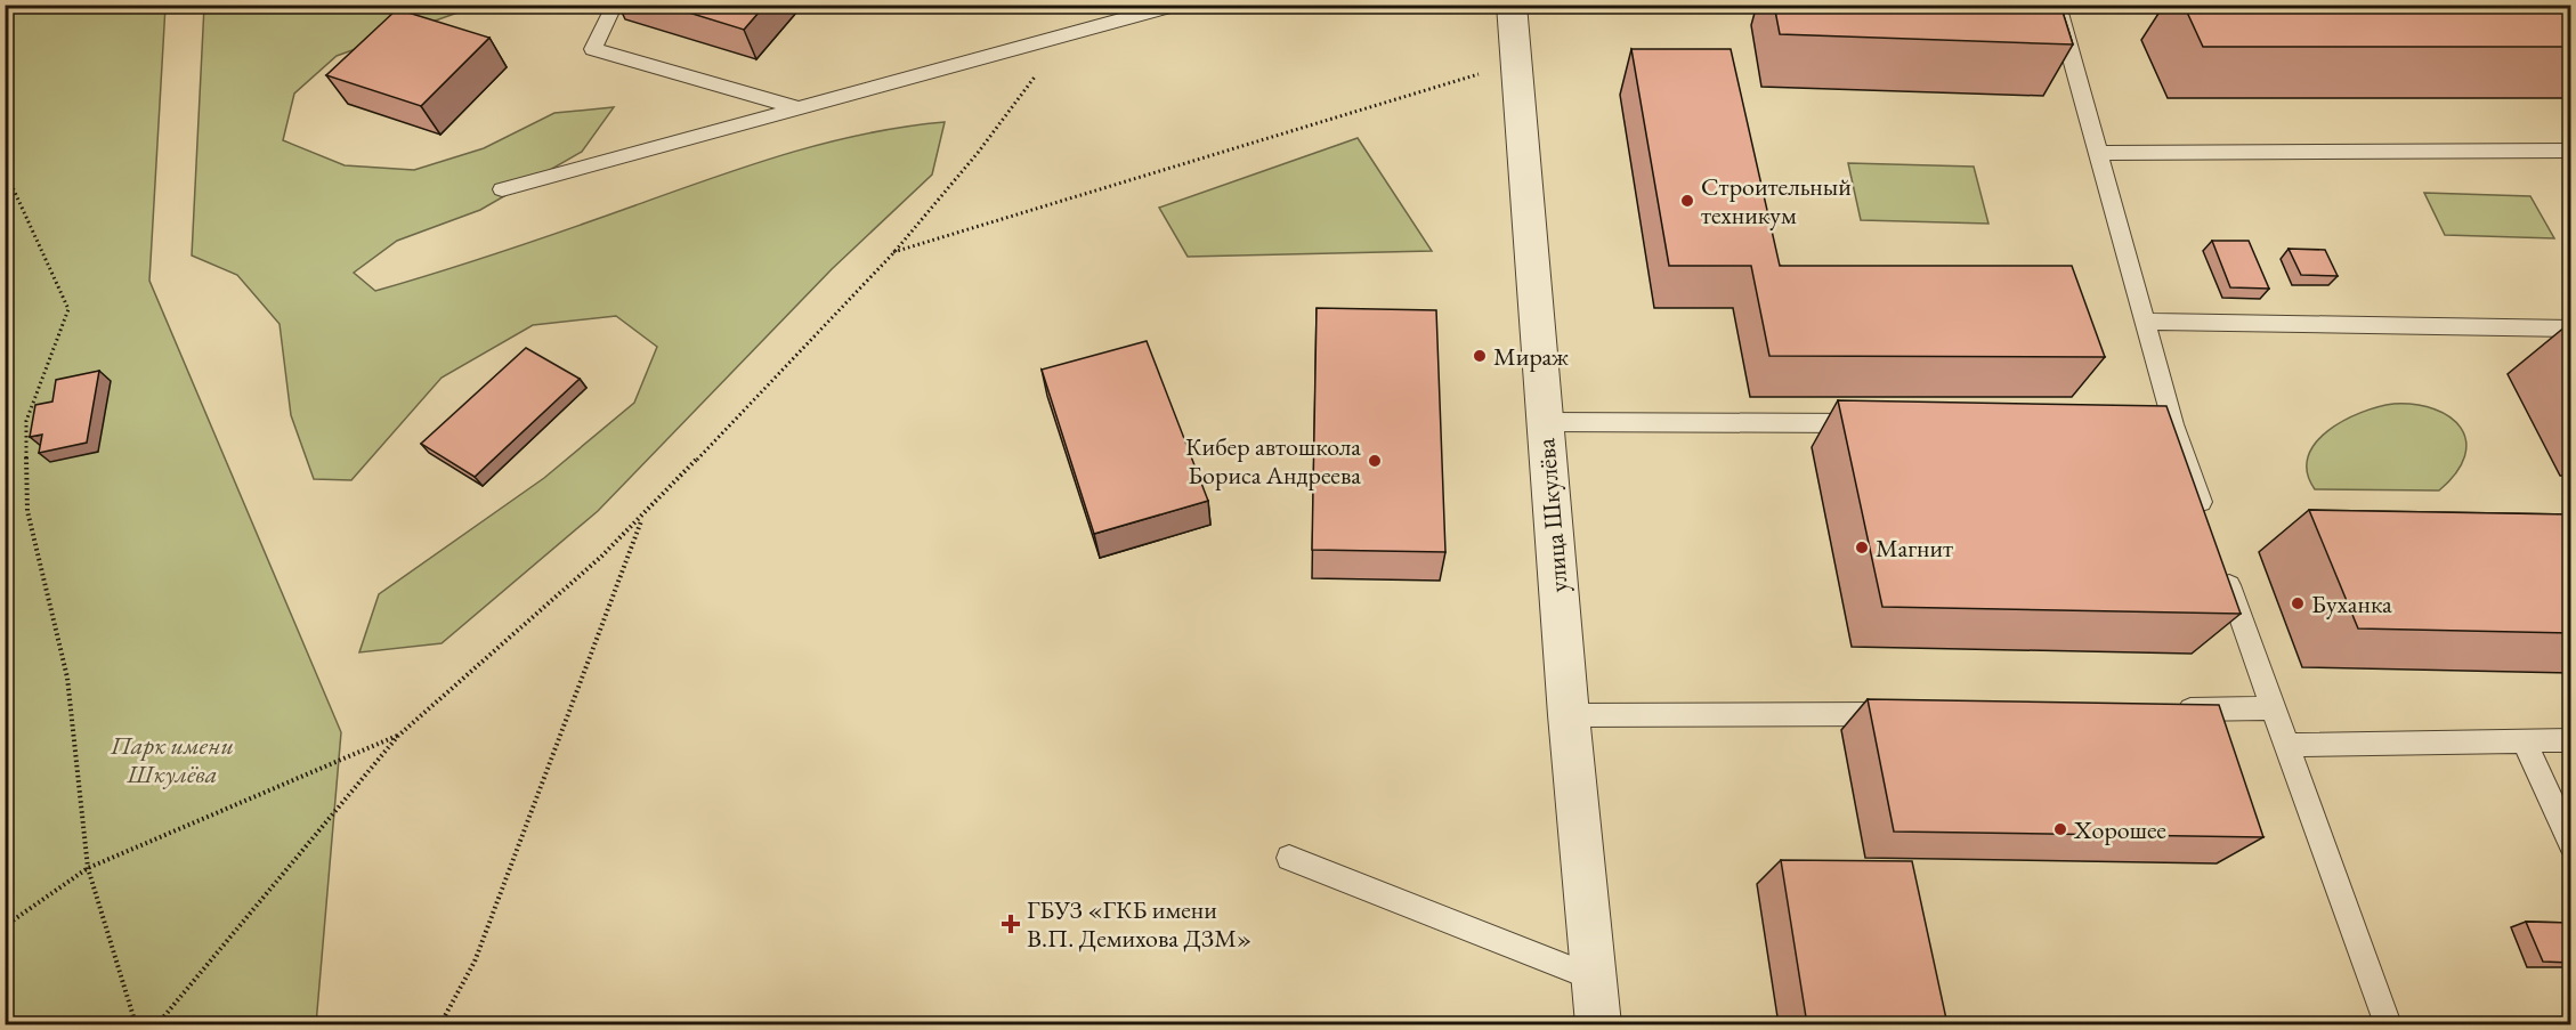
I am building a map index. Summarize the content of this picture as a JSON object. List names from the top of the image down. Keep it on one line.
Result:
{"streets":{"street":["улица Шкулёва"]},"parks":["Парк имени Шкулёва"],"places":{"other":["Строительный техникум","Мираж","Кибер автошкола Бориса Андреева","Магнит","Буханка","Хорошее"],"health":["ГБУЗ «ГКБ имени В.П. Демихова ДЗМ»"]}}
